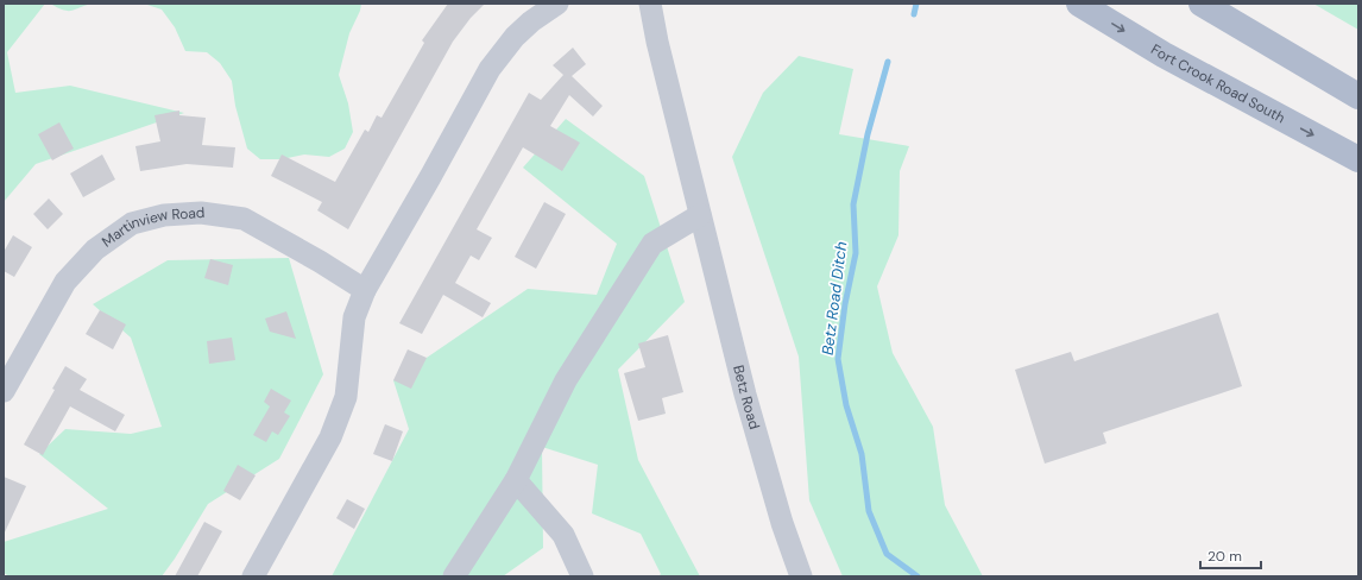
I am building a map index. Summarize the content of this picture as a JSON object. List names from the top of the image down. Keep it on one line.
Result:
{"streets":{"main road":["Fort Crook Road South"],"street":["Martinview Road","Betz Road"]},"water":["Betz Road Ditch"],"scale_bar":"20 m"}
